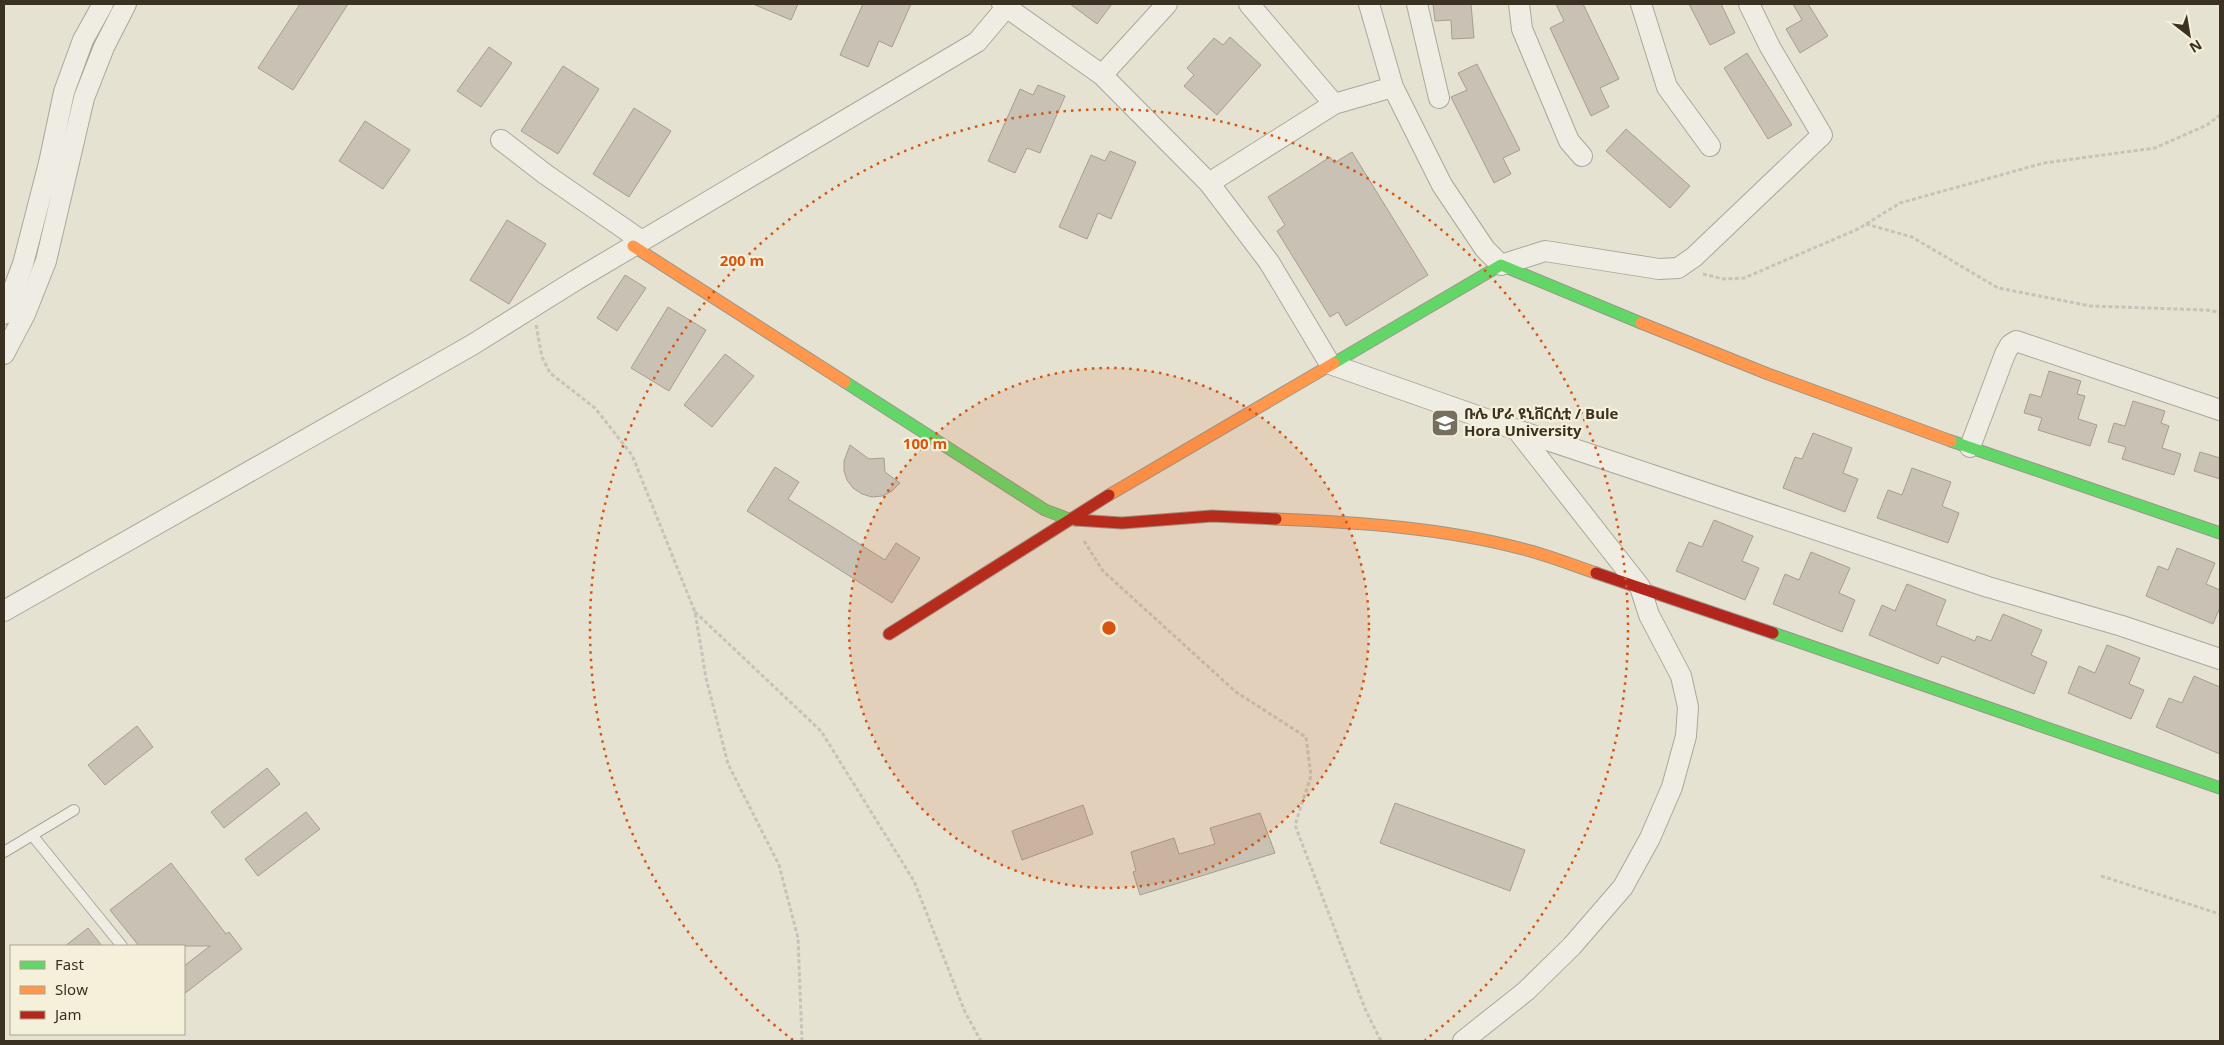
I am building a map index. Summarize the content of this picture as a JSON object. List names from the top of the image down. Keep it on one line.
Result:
{"places":{"school or university":["ቡሌ ሆራ ዩኒቨርሲቲ / Bule Hora University"]},"legend":["Fast","Slow","Jam"],"north":"bottom right","rings":["200 m","100 m"]}
